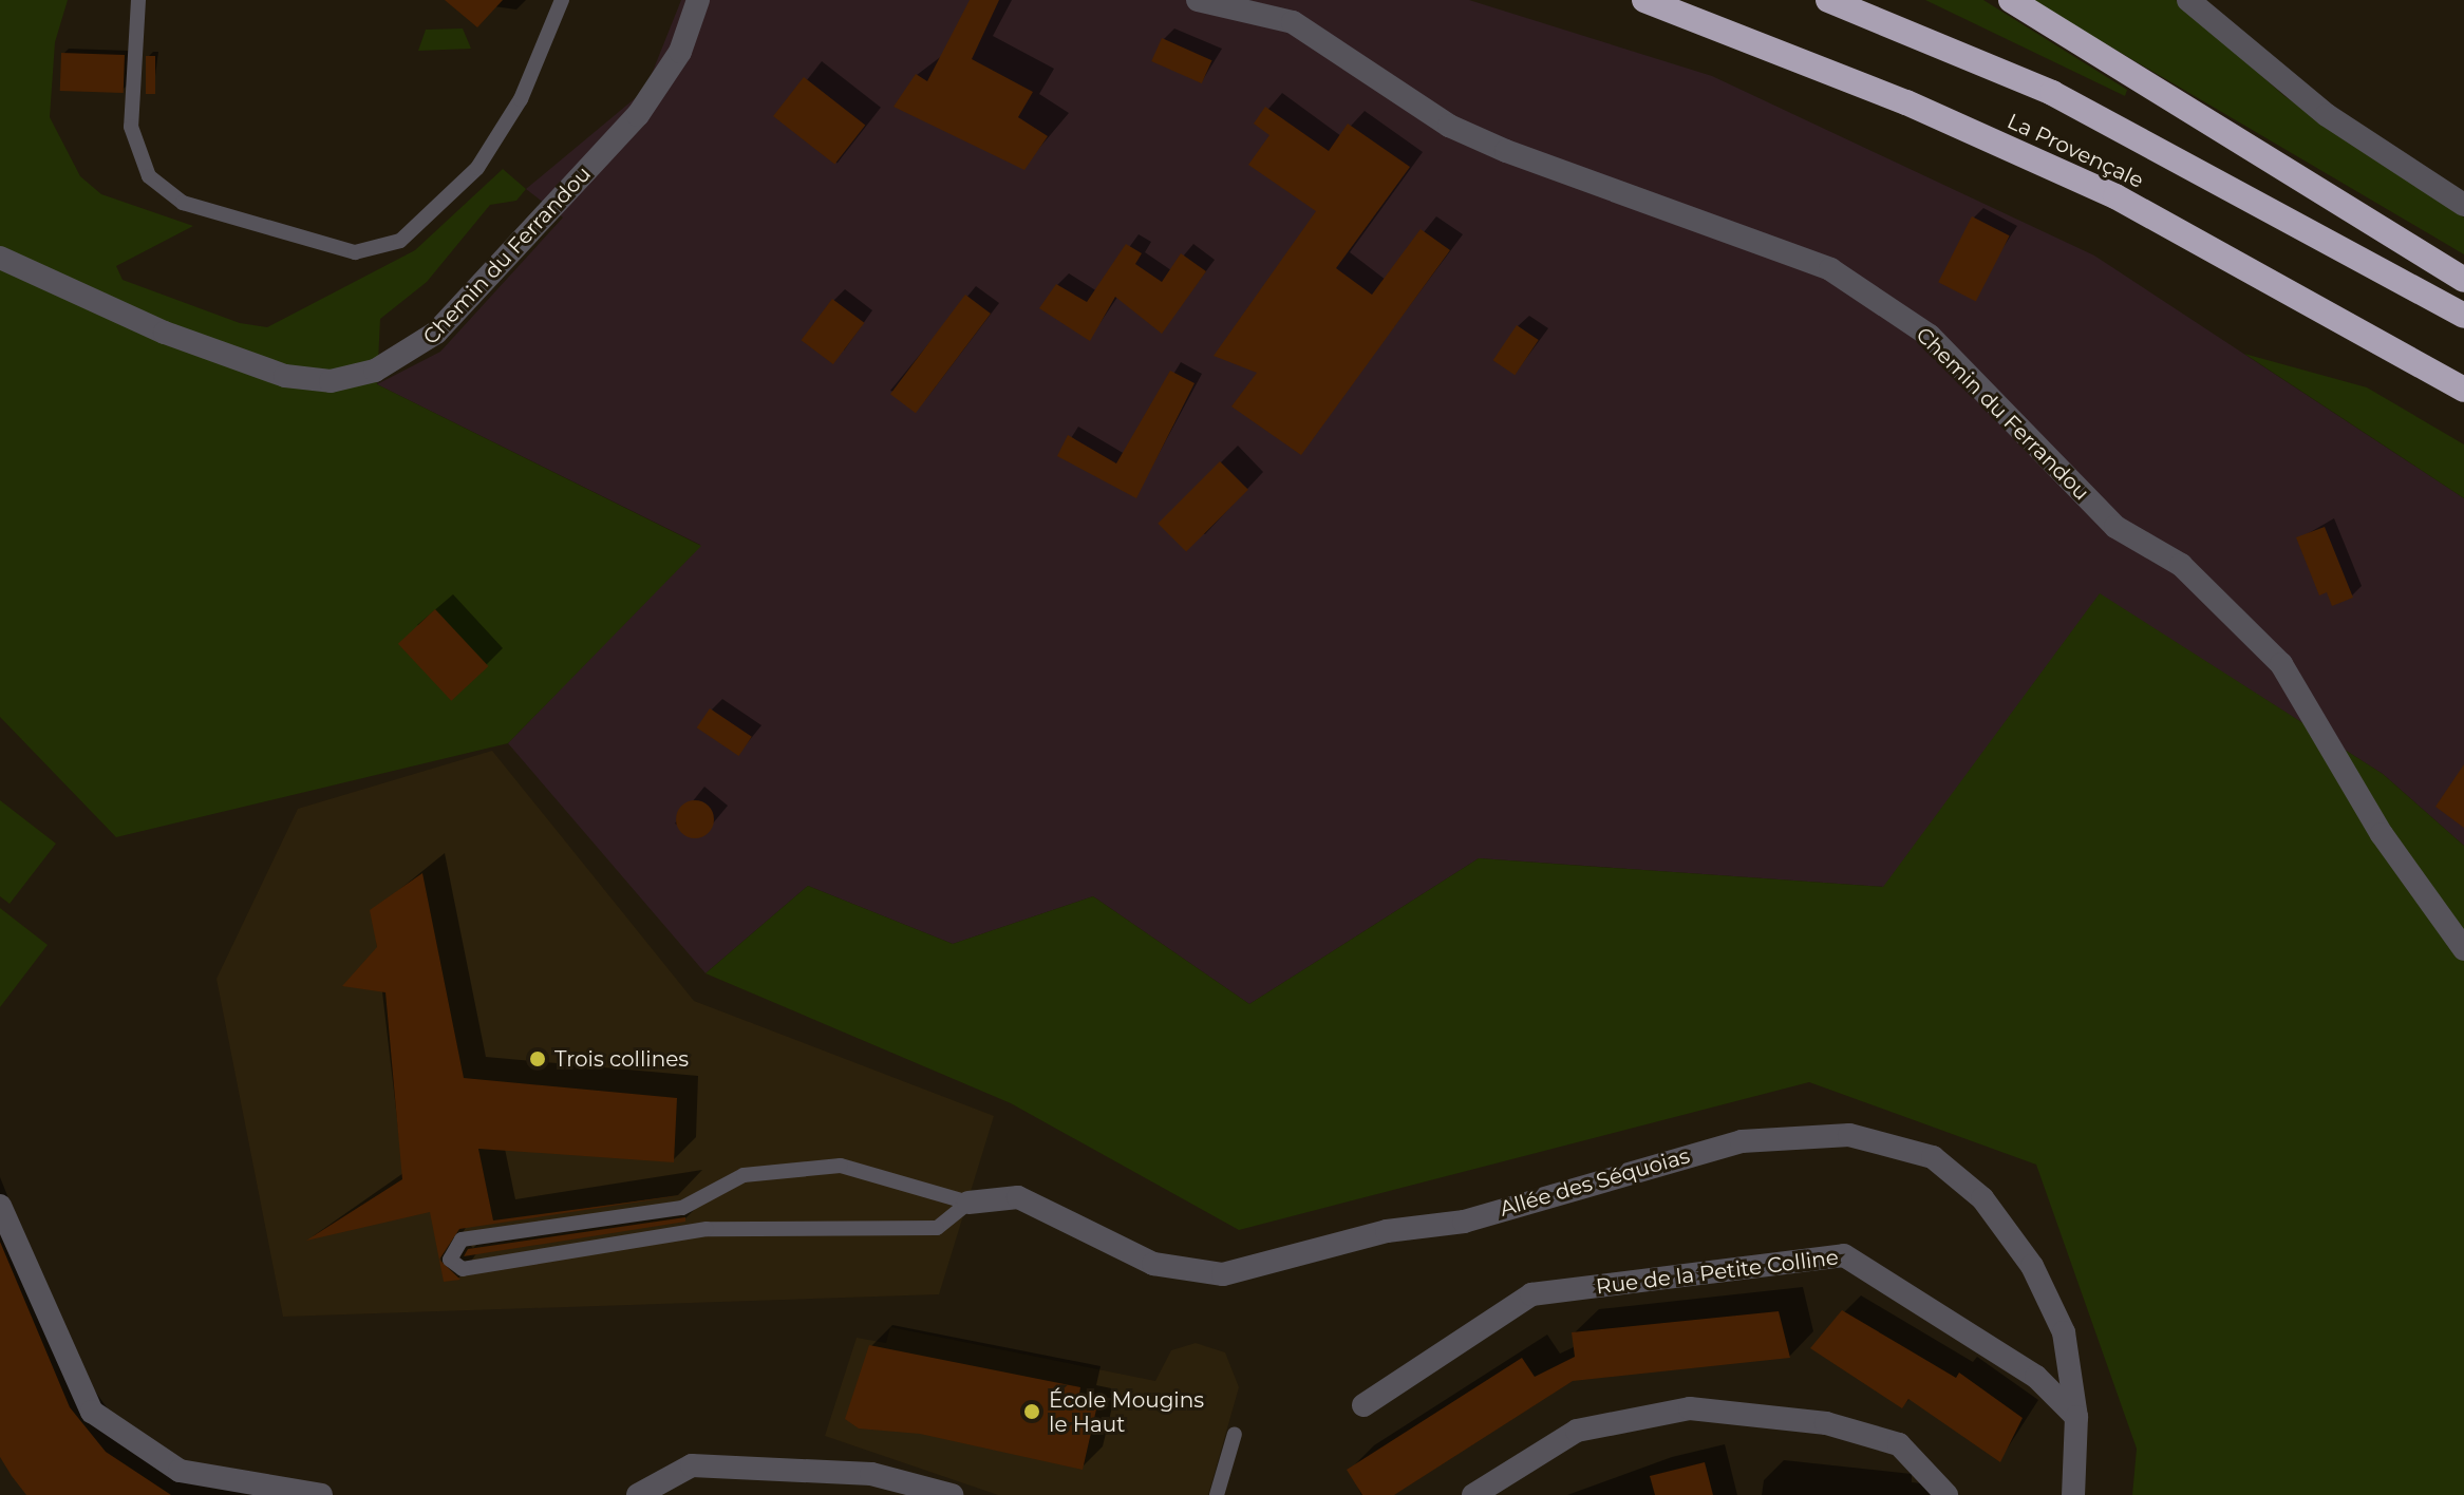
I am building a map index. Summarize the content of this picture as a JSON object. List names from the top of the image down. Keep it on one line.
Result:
{"streets":{"highway":["La Provençale"],"street":["Chemin du Ferrandou","Allée des Séquoias","Rue de la Petite Colline"]},"crossings":[["Allée des Séquoias","Rue de la Petite Colline"]],"places":["Trois collines","École Mougins le Haut"]}
